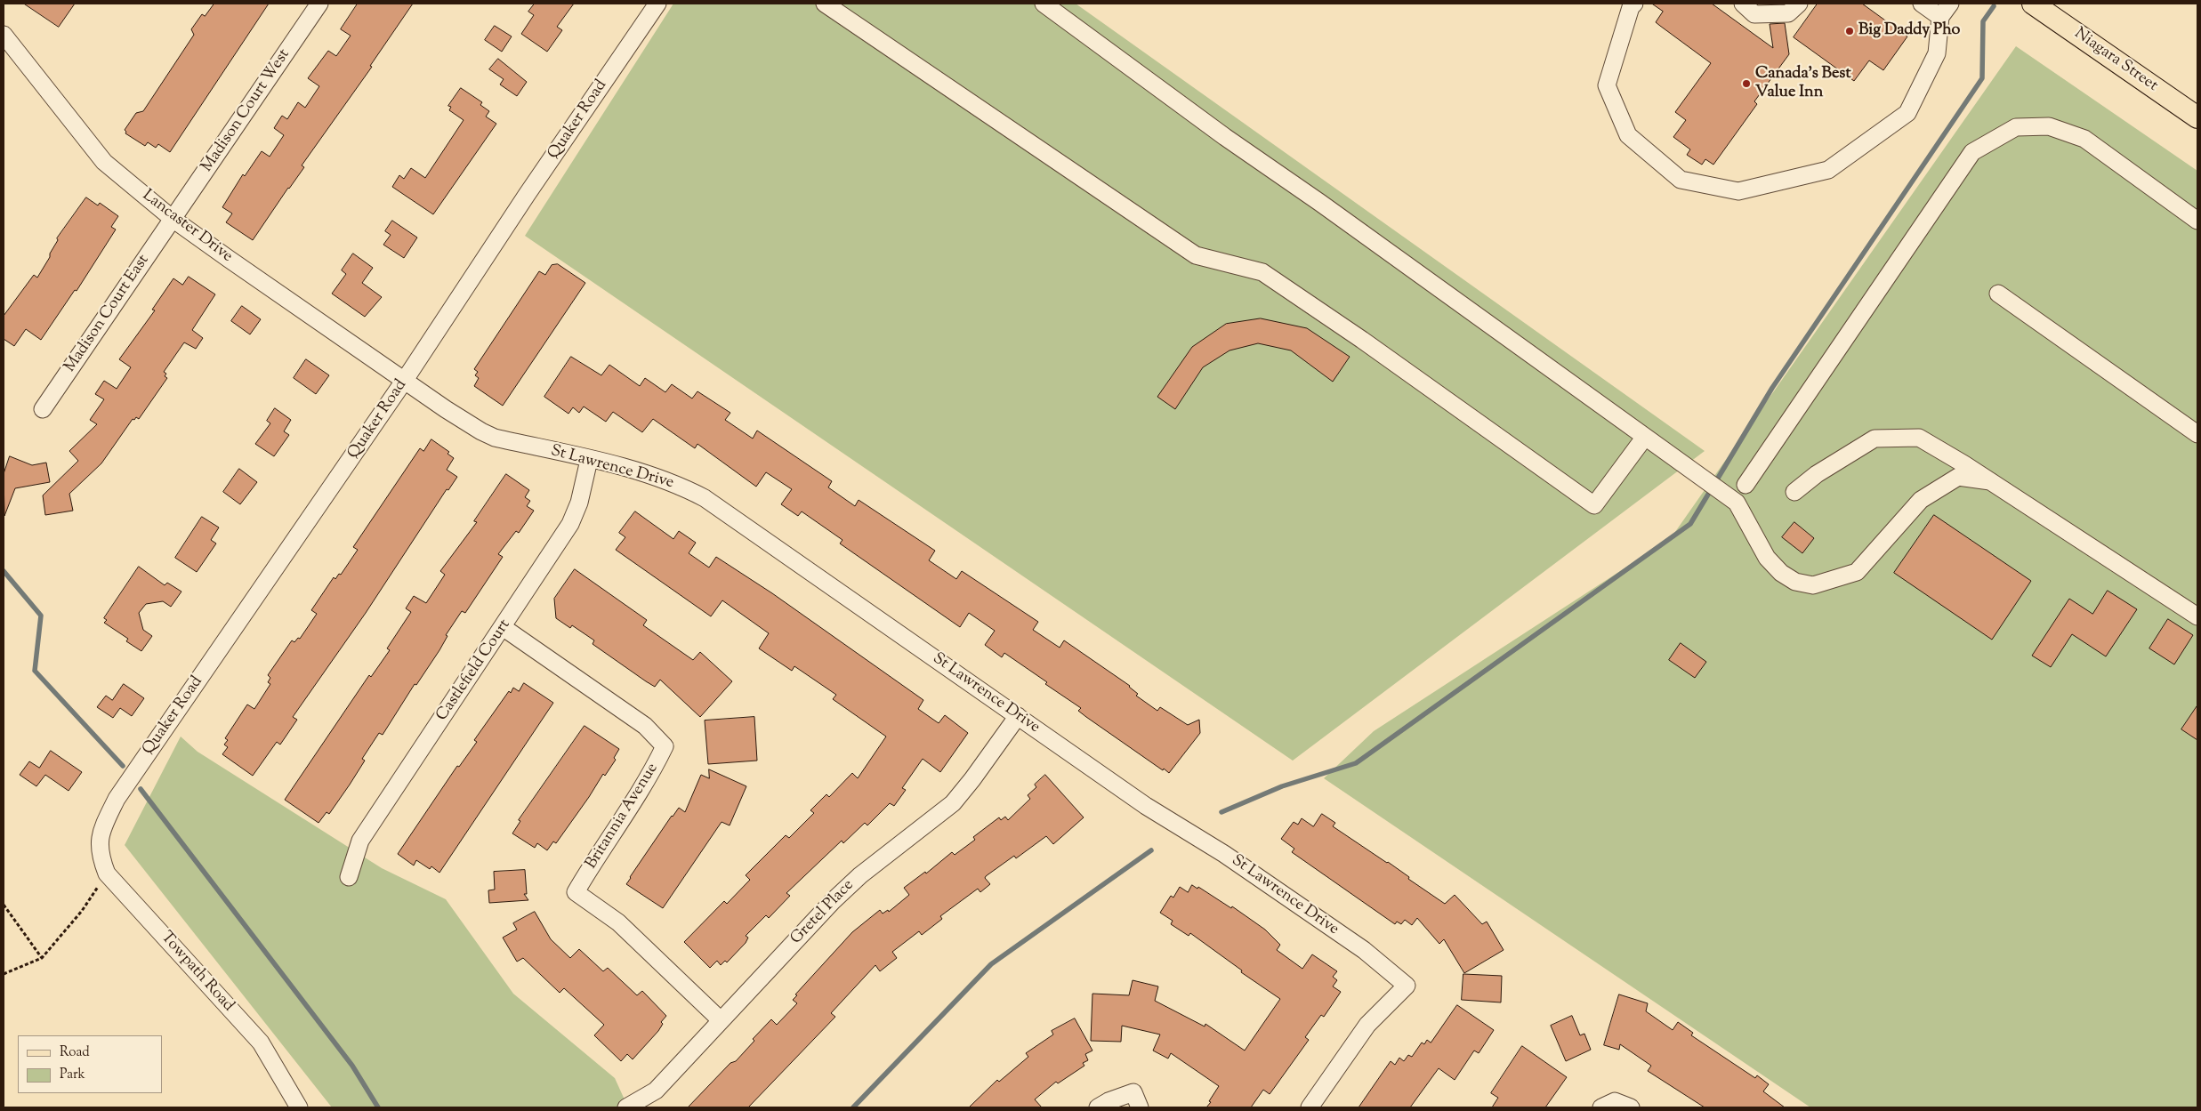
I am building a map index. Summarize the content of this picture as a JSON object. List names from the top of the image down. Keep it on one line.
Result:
{"streets":{"main road":["Niagara Street"],"street":["Madison Court West","Quaker Road","Lancaster Drive","Madison Court East","St Lawrence Drive","Castlefield Court","Britannia Avenue","Gretel Place","Towpath Road"]},"crossings":[["Madison Court West","Lancaster Drive"],["Madison Court West","Madison Court East"],["Quaker Road","Lancaster Drive"],["Quaker Road","St Lawrence Drive"],["Quaker Road","Towpath Road"],["Lancaster Drive","Madison Court East"],["Lancaster Drive","St Lawrence Drive"],["St Lawrence Drive","Castlefield Court"],["St Lawrence Drive","Gretel Place"],["Castlefield Court","Britannia Avenue"],["Britannia Avenue","Gretel Place"]],"places":["Big Daddy Pho","Canada's Best Value Inn"],"legend":["Road","Park"]}
